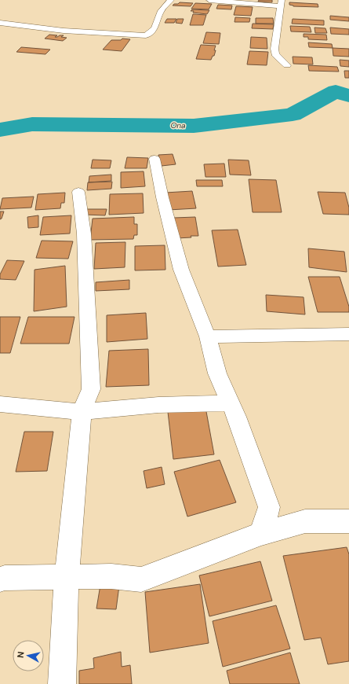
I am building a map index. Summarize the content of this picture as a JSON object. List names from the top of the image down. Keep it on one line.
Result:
{"water":["Ona"],"north":"left"}
